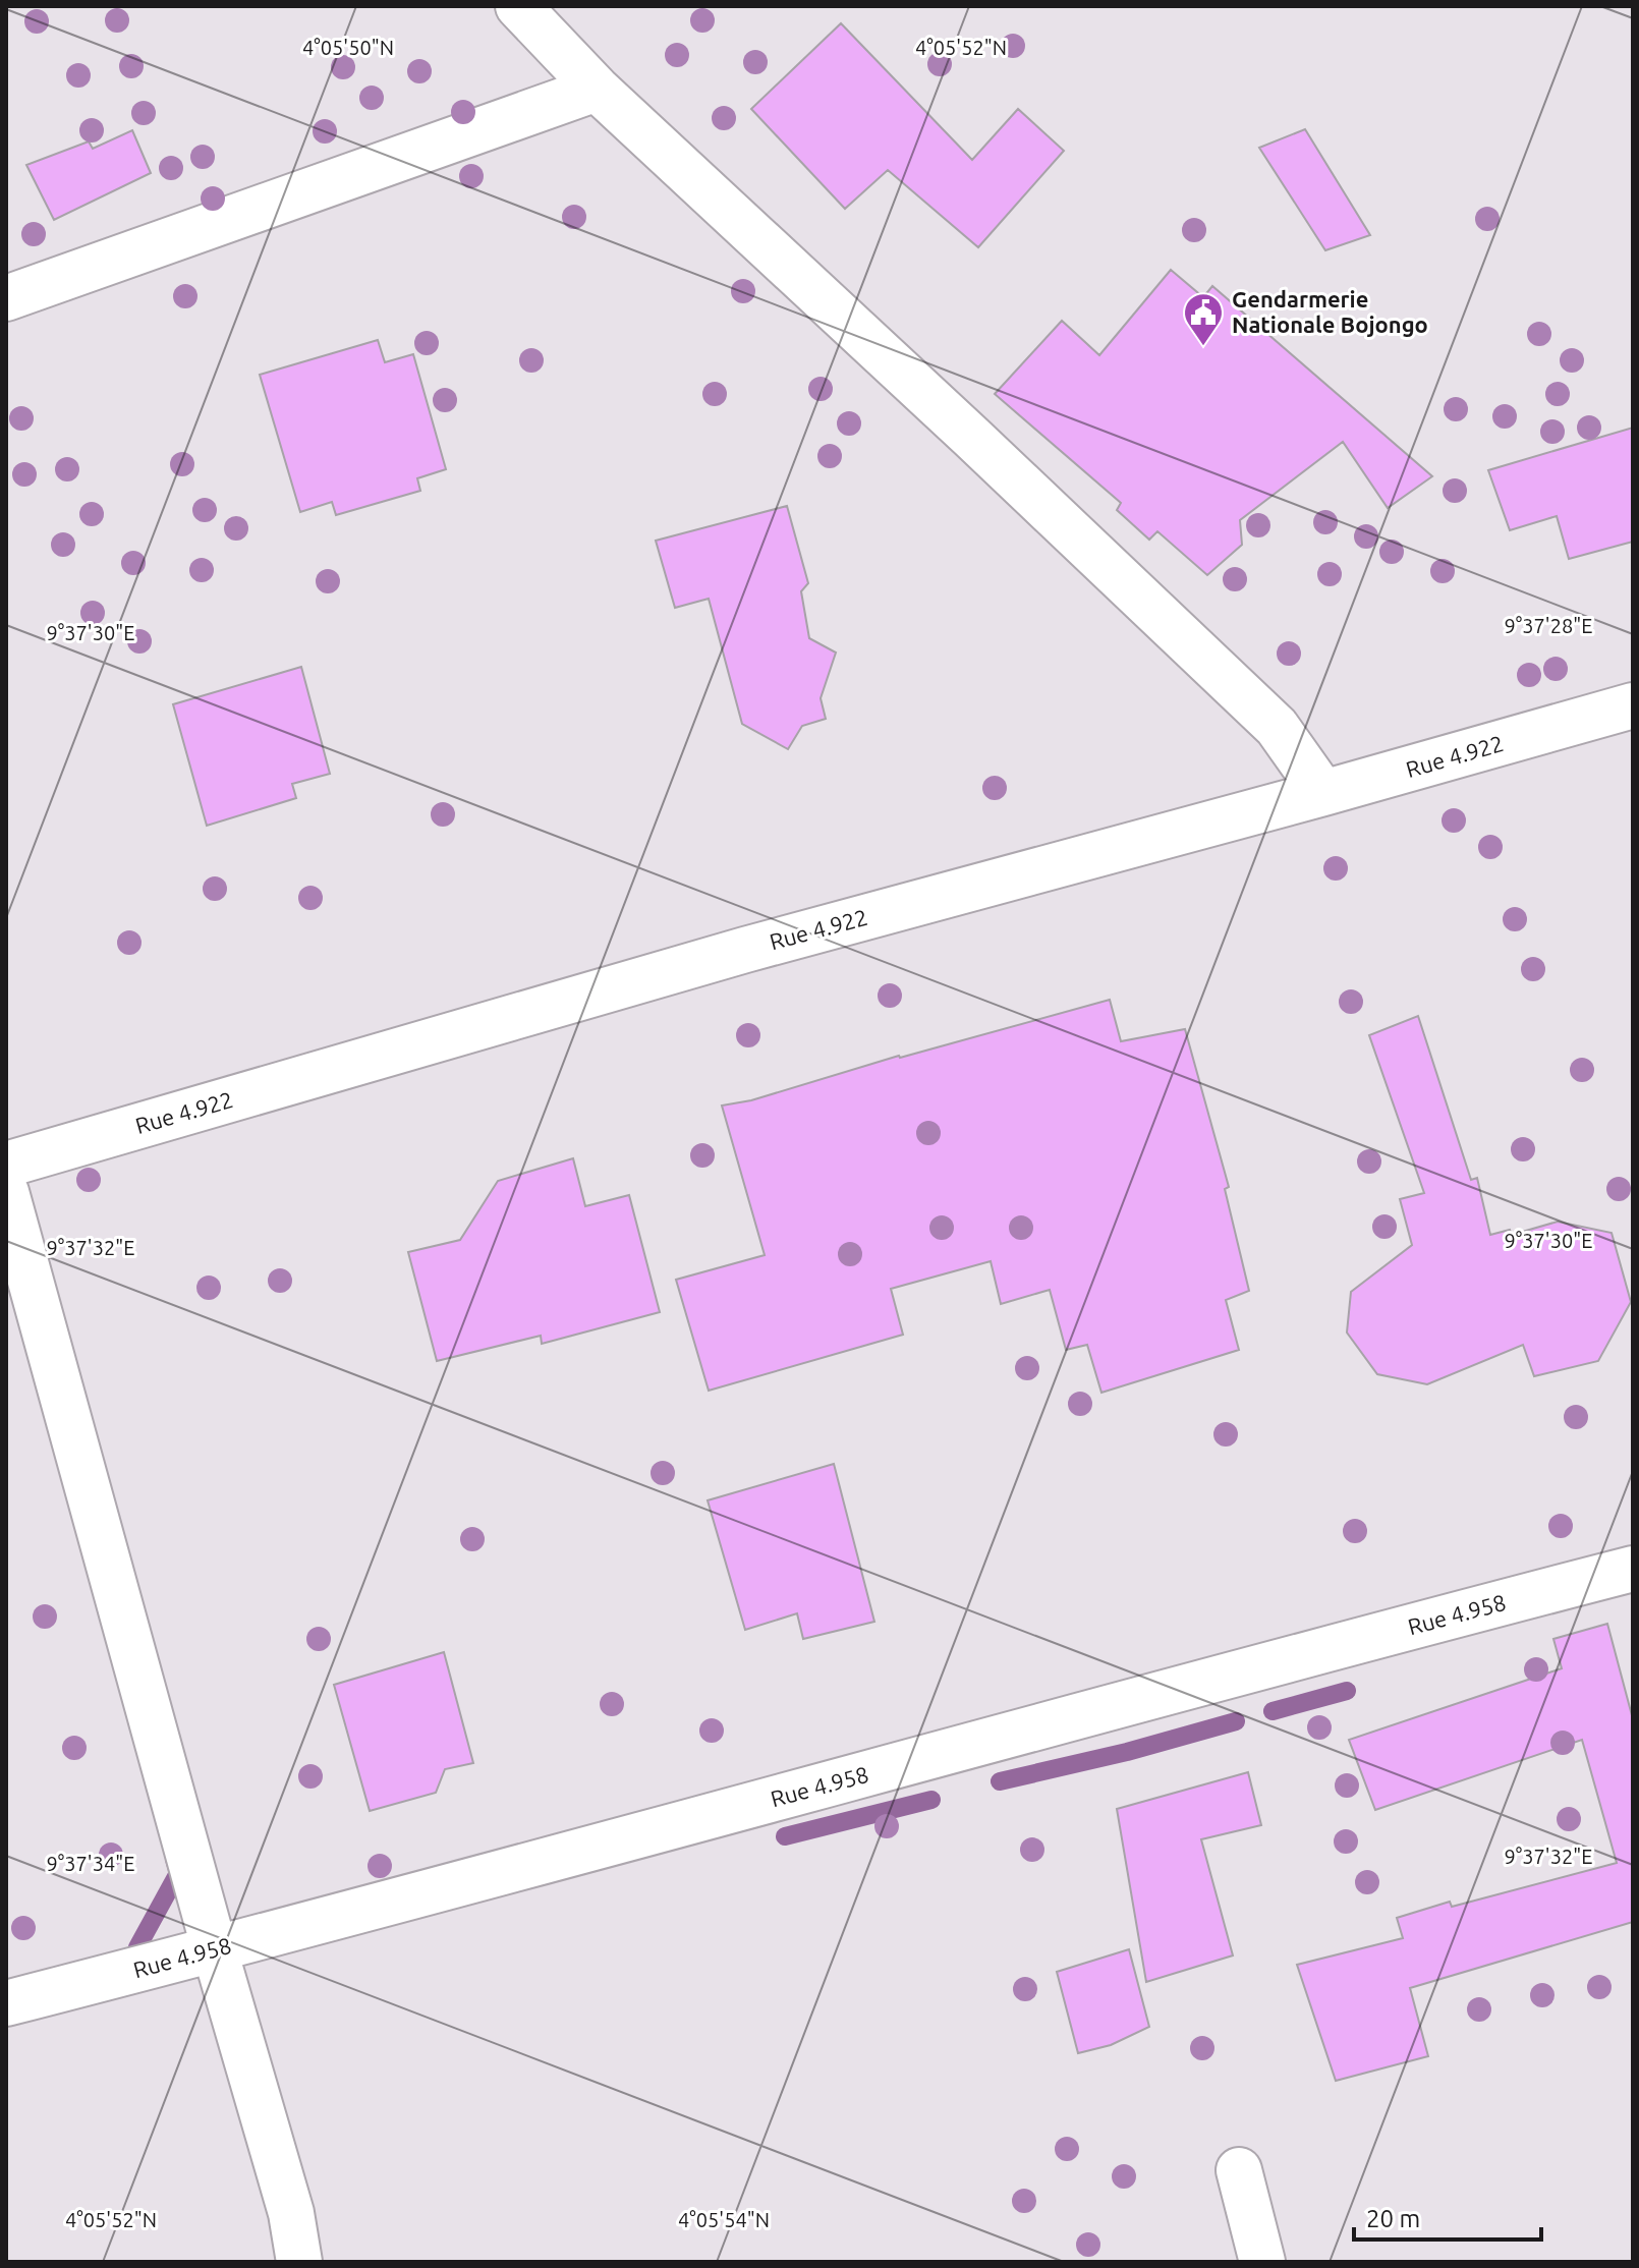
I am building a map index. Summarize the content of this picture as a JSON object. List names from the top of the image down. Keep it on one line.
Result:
{"streets":{"street":["Rue 4.922","Rue 4.958"]},"places":{"public building":["Gendarmerie Nationale Bojongo"]},"scale_bar":"20 m","coordinates":["4°05'50\"N","4°05'52\"N","9°37'28\"E","9°37'30\"E","9°37'32\"E","9°37'34\"E","4°05'54\"N"]}
